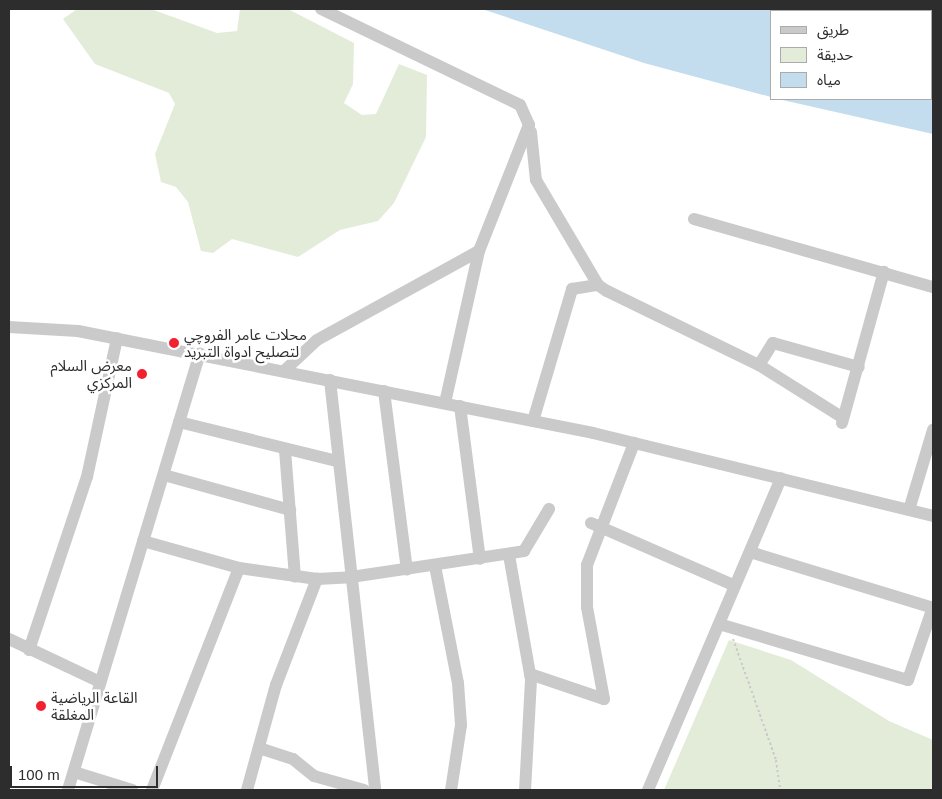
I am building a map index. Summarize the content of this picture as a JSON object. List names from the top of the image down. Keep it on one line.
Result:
{"places":["محلات عامر الفروچي لتصليح ادواة التبريد","معرض السلام المركزي","القاعة الرياضية المغلقة"],"legend":["طريق","حديقة","مياه"],"scale_bar":"100 m"}
